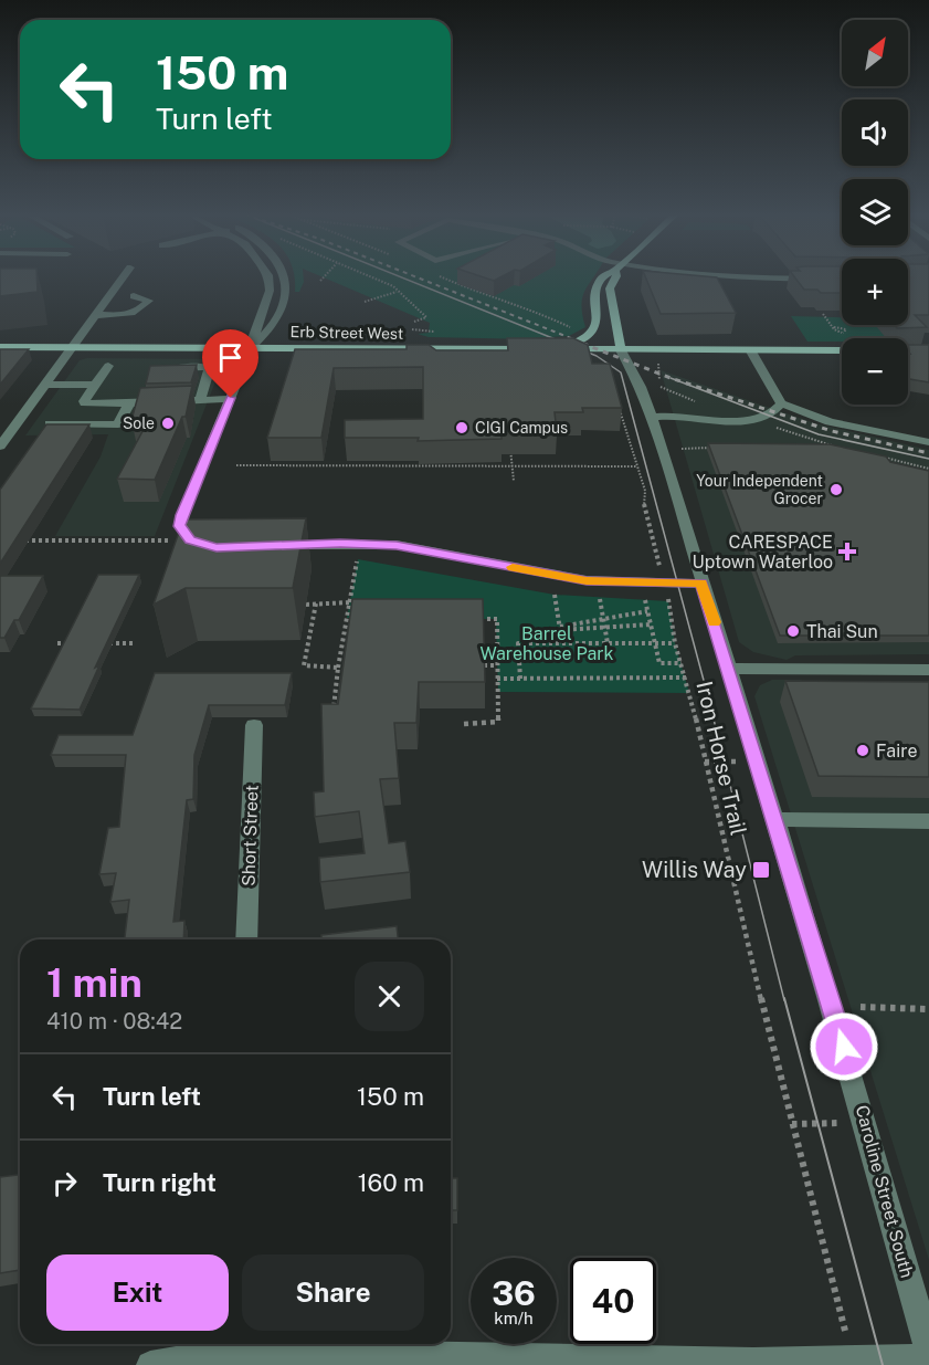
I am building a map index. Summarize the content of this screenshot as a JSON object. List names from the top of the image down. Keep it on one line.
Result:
{"streets":{"main road":["Erb Street West"],"street":["Short Street","Caroline Street South"],"path":["Iron Horse Trail"]},"crossings":[["Erb Street West","Caroline Street South"]],"parks":["Barrel Warehouse Park"],"places":{"other":["Sole","CIGI Campus","Your Independent Grocer","Thai Sun","Faire"],"health":["CARESPACE Uptown Waterloo"],"transit":["Willis Way"]},"north":"top right","page":{"map_buttons":["+","−"],"turn":["150 m","Turn left"],"heading":["1 min","410 m · 08:42"],"list":[{"name":"Turn left","value":"150 m"},{"name":"Turn right","value":"160 m"}],"buttons":["Exit","Share"],"speed":"36 km/h","limit":"40"}}
